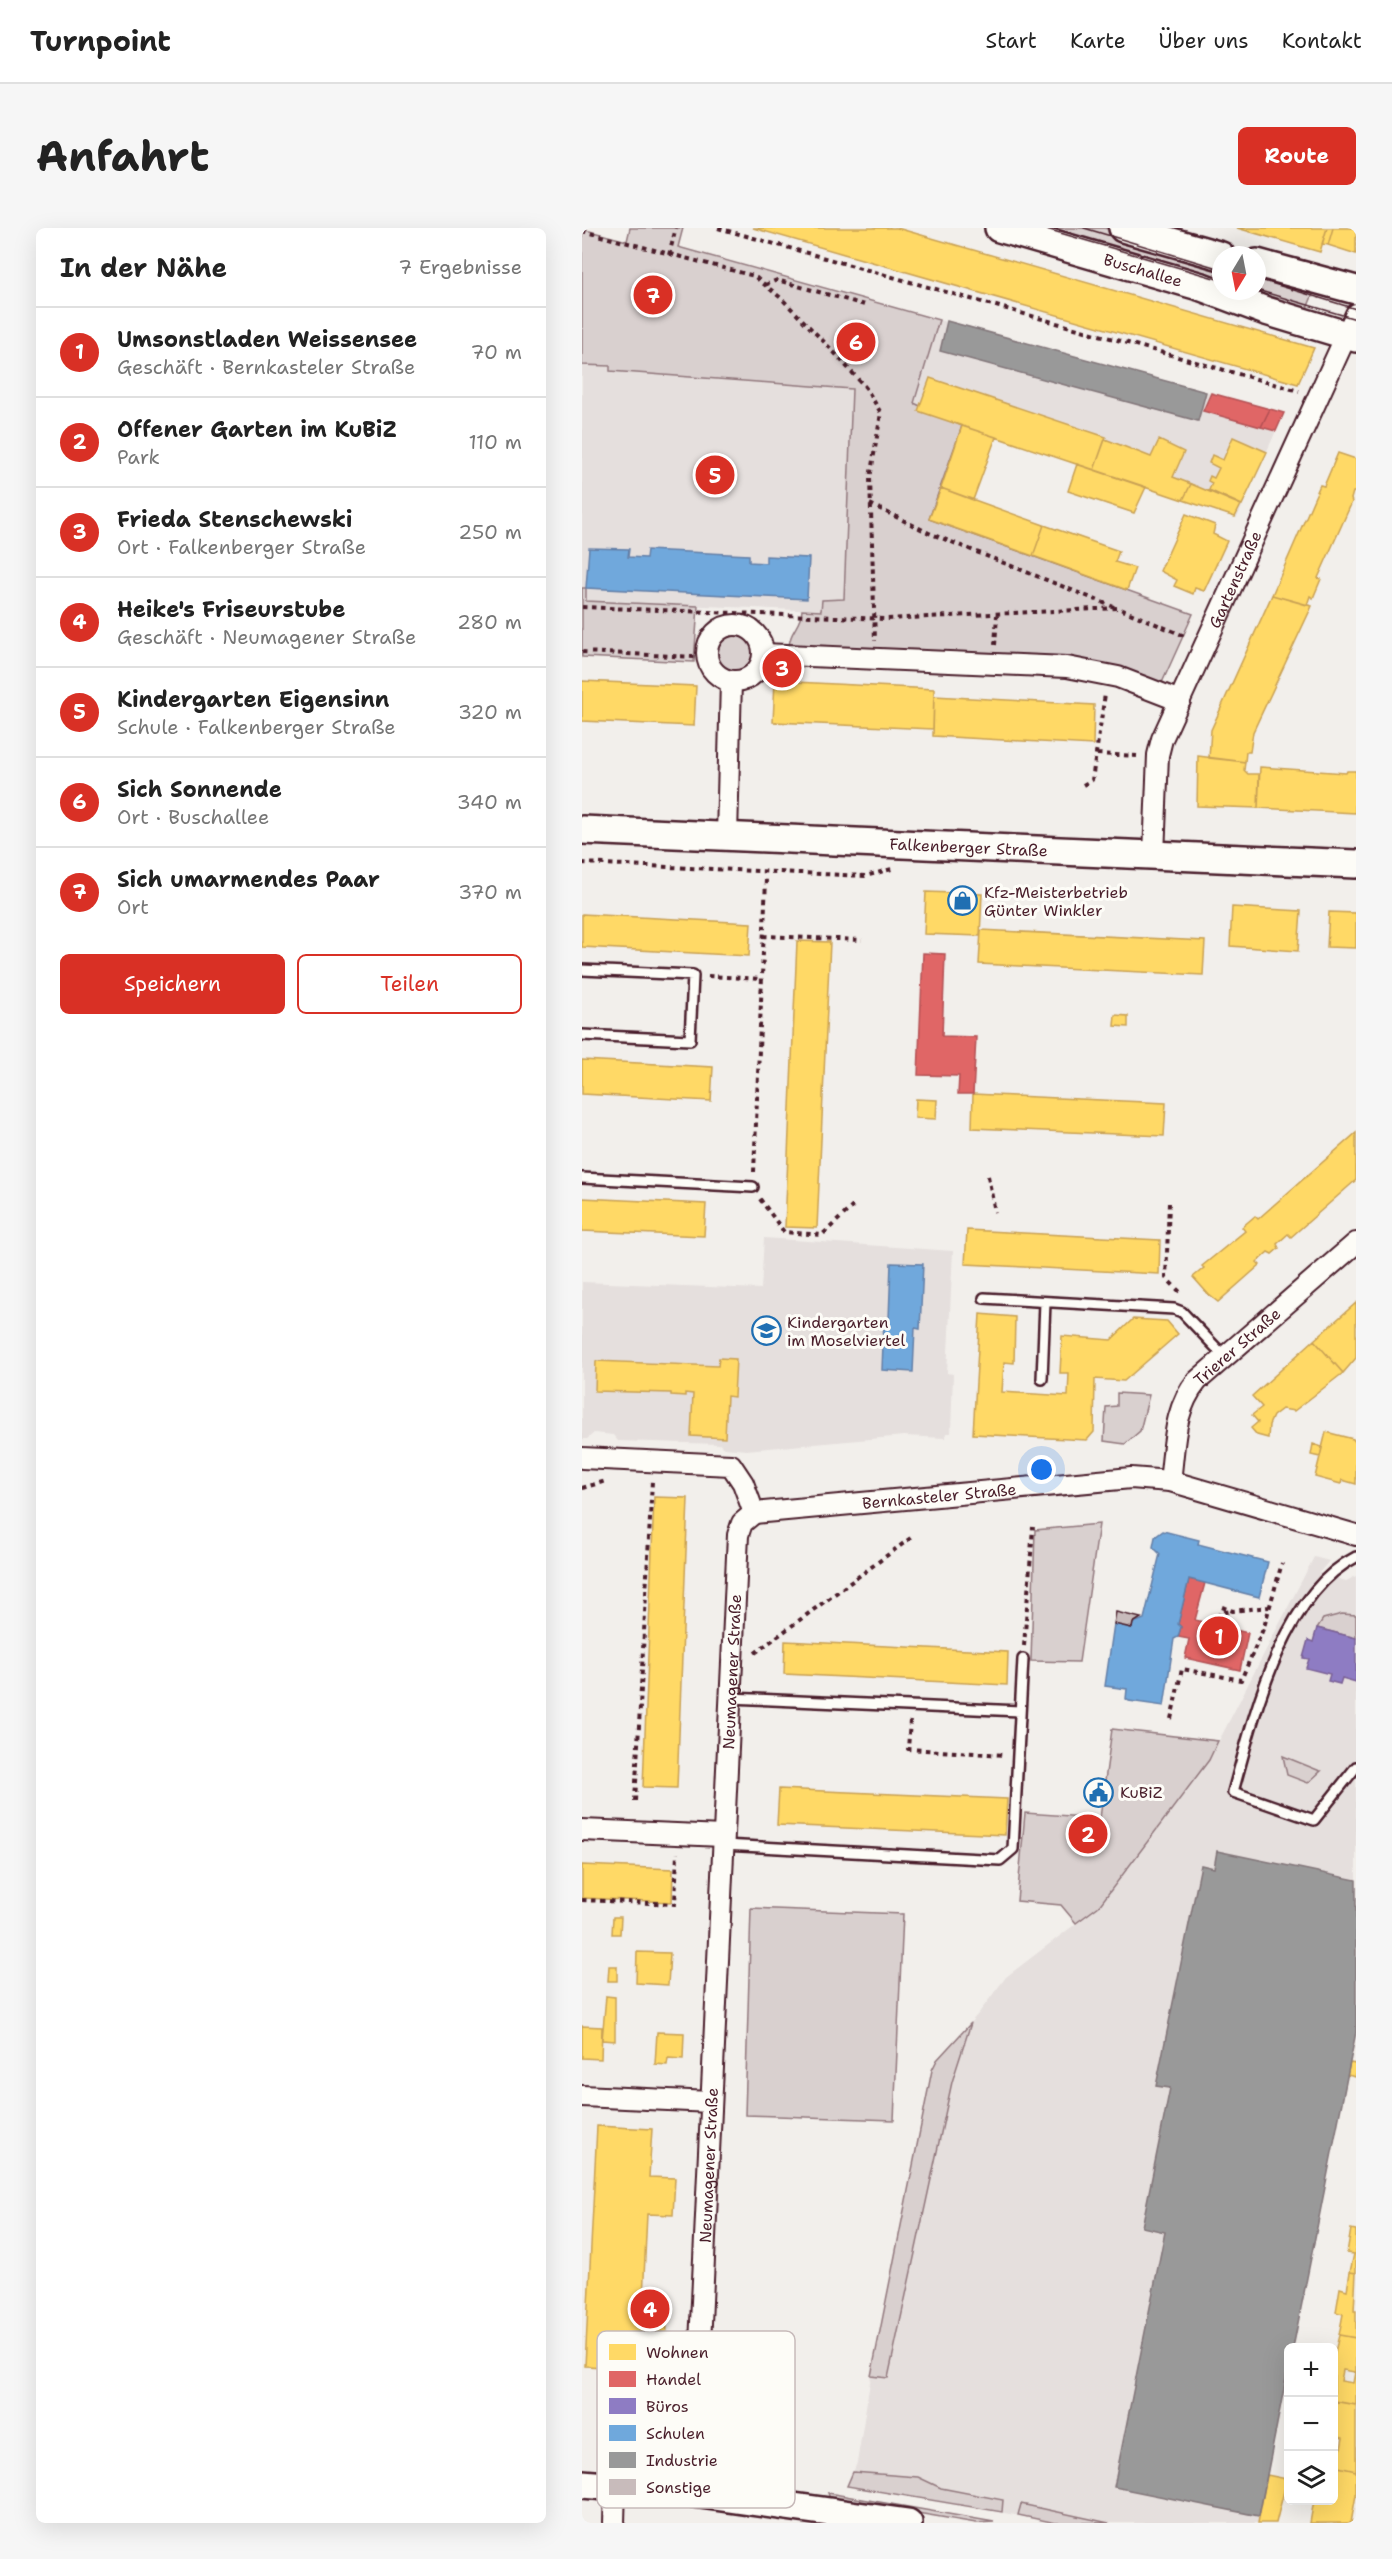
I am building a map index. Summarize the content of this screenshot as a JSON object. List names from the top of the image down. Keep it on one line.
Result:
{"streets":{"street":["Buschallee","Gartenstraße","Falkenberger Straße","Trierer Straße","Bernkasteler Straße","Neumagener Straße"]},"crossings":[["Buschallee","Gartenstraße"],["Gartenstraße","Falkenberger Straße"],["Trierer Straße","Bernkasteler Straße"],["Bernkasteler Straße","Neumagener Straße"]],"places":{"shop":["Kfz-Meisterbetrieb Günter Winkler"],"school or university":["Kindergarten im Moselviertel"],"public building":["KuBiZ"]},"legend":["Wohnen","Handel","Büros","Schulen","Industrie","Sonstige"],"north":"bottom","page":{"header":"Turnpoint","nav":["Start","Karte","Über uns","Kontakt"],"buttons":["Route",["Speichern","Teilen"]],"title":"Anfahrt","heading":["In der Nähe","7 Ergebnisse"],"pins":["7","6","5","3","1","2","4"],"list":[{"mark":"1","name":"Umsonstladen Weissensee","note":"Geschäft · Bernkasteler Straße","value":"70 m"},{"mark":"2","name":"Offener Garten im KuBiZ","note":"Park","value":"110 m"},{"mark":"3","name":"Frieda Stenschewski","note":"Ort · Falkenberger Straße","value":"250 m"},{"mark":"4","name":"Heike's Friseurstube","note":"Geschäft · Neumagener Straße","value":"280 m"},{"mark":"5","name":"Kindergarten Eigensinn","note":"Schule · Falkenberger Straße","value":"320 m"},{"mark":"6","name":"Sich Sonnende","note":"Ort · Buschallee","value":"340 m"},{"mark":"7","name":"Sich umarmendes Paar","note":"Ort","value":"370 m"}],"map_buttons":["+","−"]}}
